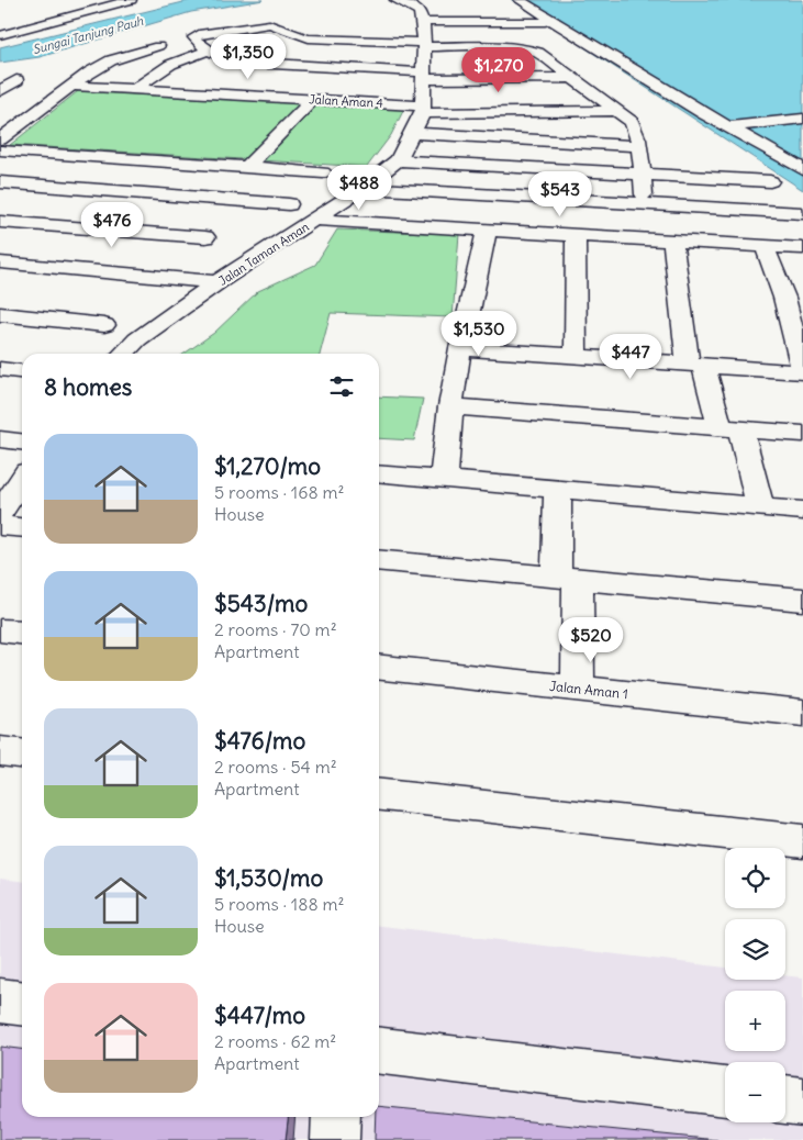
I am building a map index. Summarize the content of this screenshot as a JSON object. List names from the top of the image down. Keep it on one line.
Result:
{"streets":{"street":["Jalan Aman 4","Jalan Taman Aman","Jalan Aman 1"]},"crossings":[["Jalan Aman 4","Jalan Taman Aman"]],"water":["Sungai Tanjung Pauh"],"page":{"price":["$1,350","$1,270","$488","$543","$476","$1,530","$447","$520"],"heading":"8 homes","list":[{"name":"$1,270/mo","note":"5 rooms · 168 m² · House"},{"name":"$543/mo","note":"2 rooms · 70 m² · Apartment"},{"name":"$476/mo","note":"2 rooms · 54 m² · Apartment"},{"name":"$1,530/mo","note":"5 rooms · 188 m² · House"},{"name":"$447/mo","note":"2 rooms · 62 m² · Apartment"}],"map_buttons":["+","−"]}}
